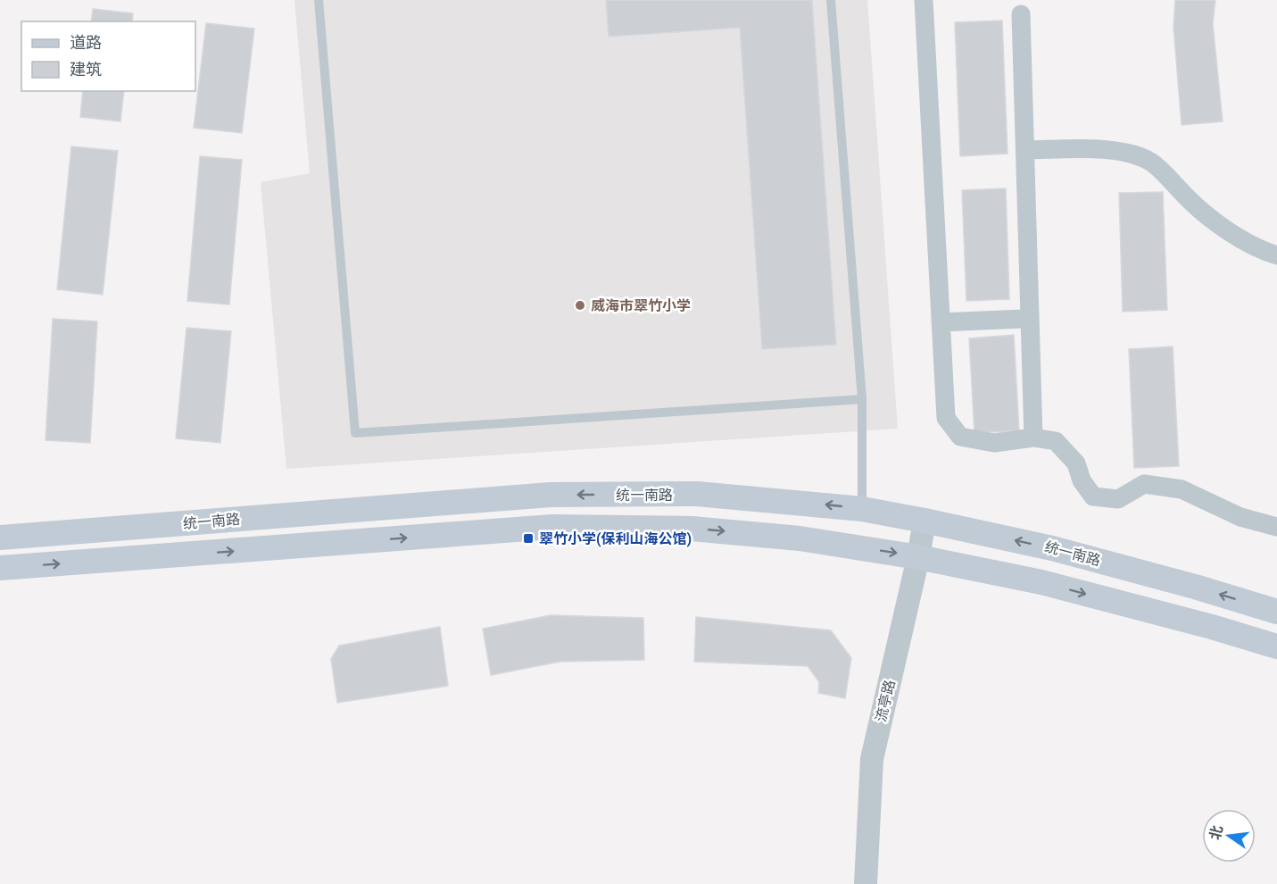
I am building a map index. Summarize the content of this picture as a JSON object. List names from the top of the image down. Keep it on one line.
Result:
{"streets":{"main road":["统一南路"],"street":["流亭路"]},"crossings":[["统一南路","流亭路"]],"places":{"other":["威海市翠竹小学"],"transit":["翠竹小学(保利山海公馆)"]},"legend":["道路","建筑"],"north":"left"}
